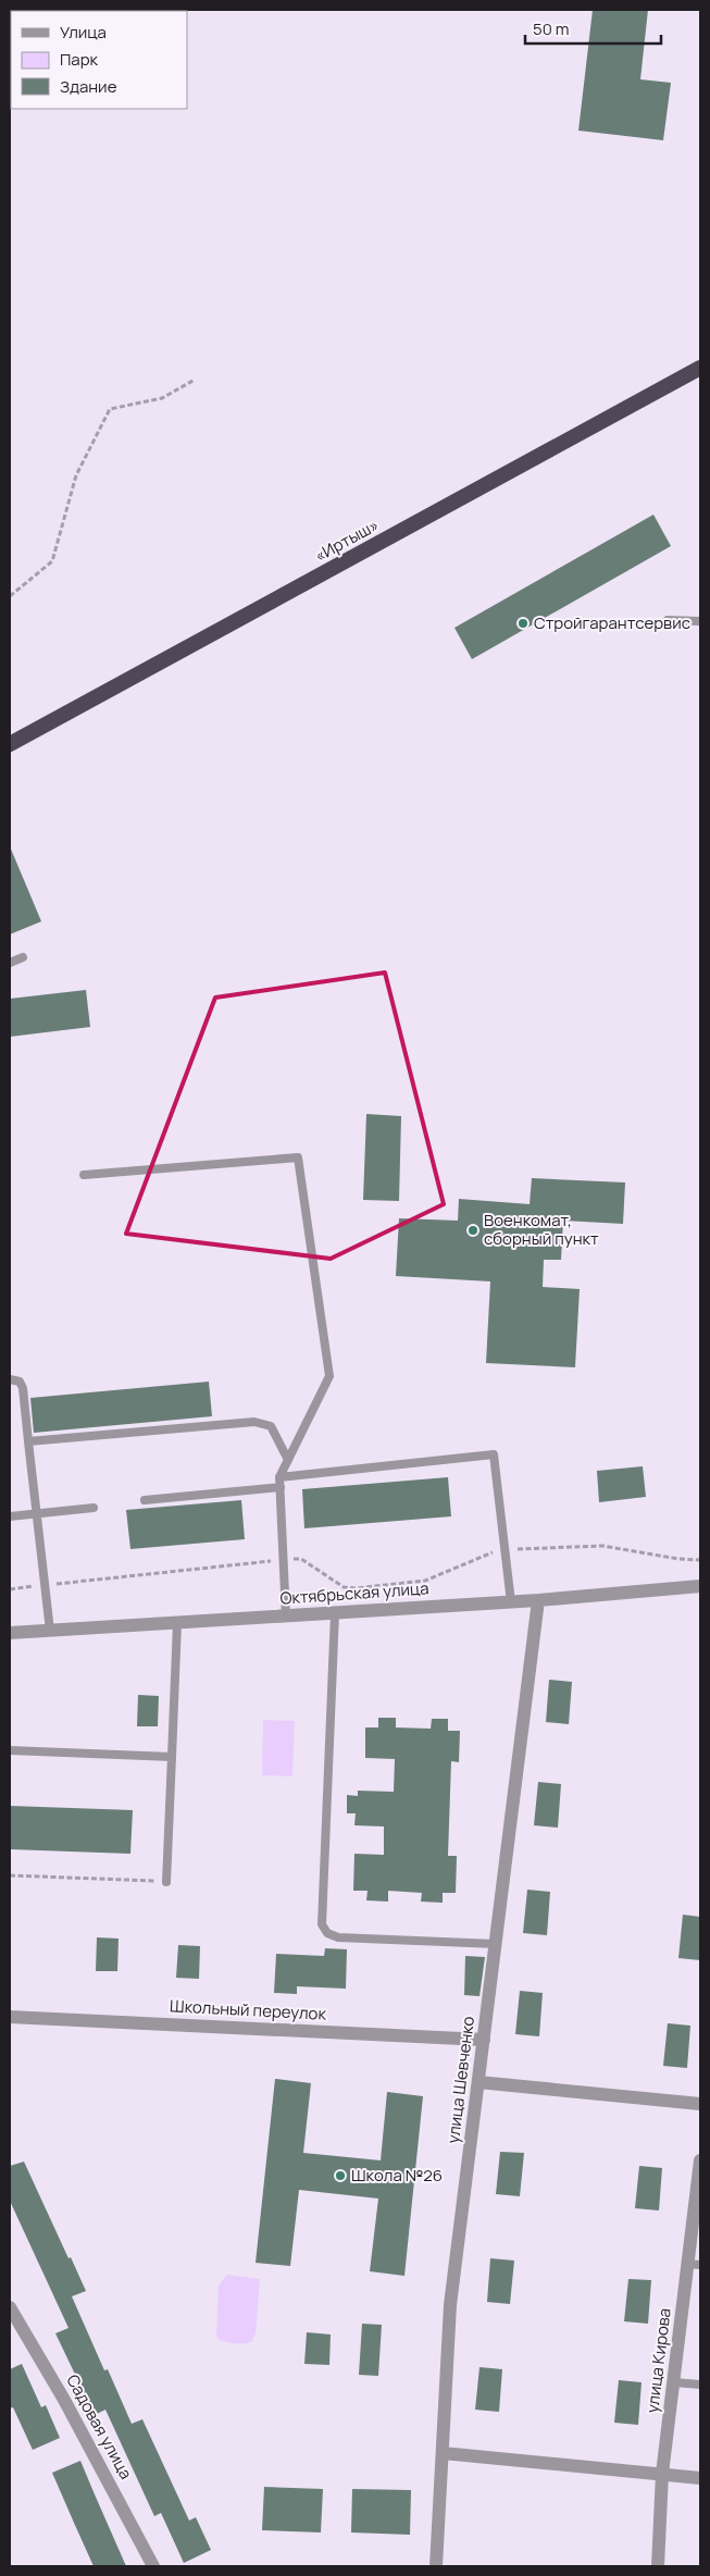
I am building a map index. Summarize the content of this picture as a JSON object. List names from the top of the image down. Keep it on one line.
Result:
{"streets":{"highway":["«Иртыш»"],"street":["Октябрьская улица","Школьный переулок","улица Шевченко","улица Кирова","Садовая улица"]},"crossings":[["Октябрьская улица","улица Шевченко"],["Школьный переулок","улица Шевченко"]],"places":["Стройгарантсервис","Военкомат, сборный пункт","Школа №26"],"legend":["Улица","Парк","Здание"],"scale_bar":"50 m"}
